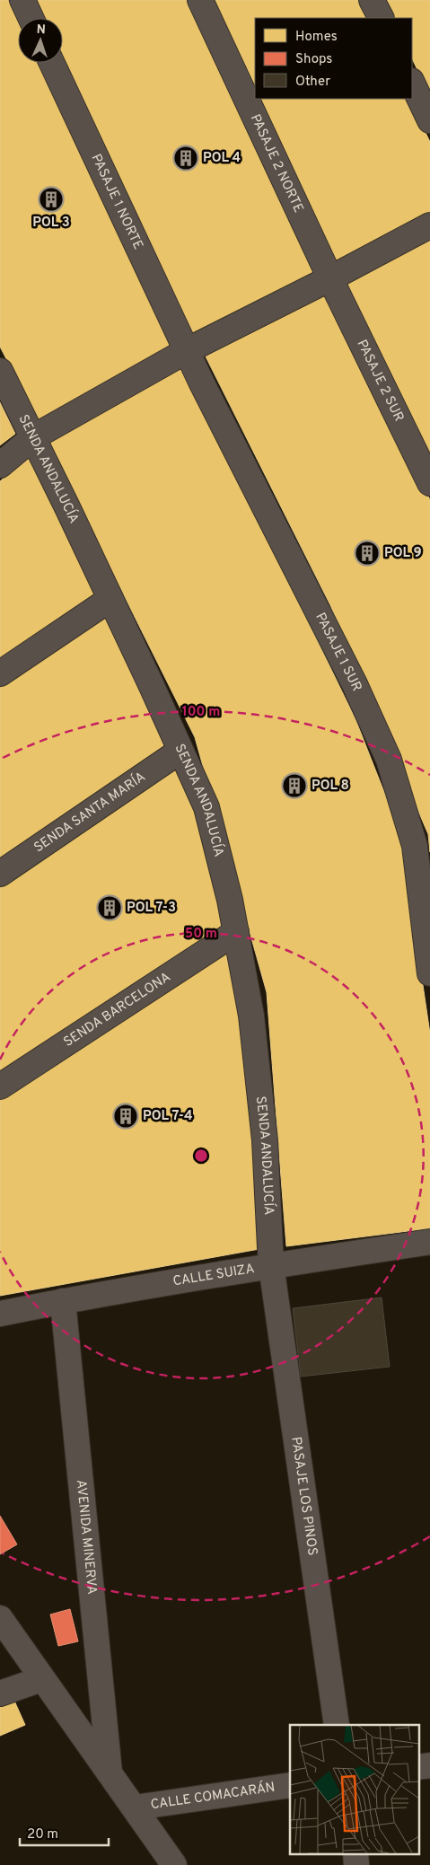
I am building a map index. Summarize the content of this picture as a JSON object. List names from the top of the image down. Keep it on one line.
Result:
{"streets":{"street":["PASAJE 2 NORTE","PASAJE 1 NORTE","PASAJE 2 SUR","SENDA ANDALUCÍA","PASAJE 1 SUR","SENDA SANTA MARÍA","SENDA BARCELONA","CALLE SUIZA","PASAJE LOS PINOS","AVENIDA MINERVA","CALLE COMACARÁN"]},"crossings":[["PASAJE 2 NORTE","PASAJE 2 SUR"],["PASAJE 1 NORTE","PASAJE 1 SUR"],["SENDA ANDALUCÍA","SENDA SANTA MARÍA"],["SENDA ANDALUCÍA","SENDA BARCELONA"],["SENDA ANDALUCÍA","CALLE SUIZA"],["SENDA ANDALUCÍA","PASAJE LOS PINOS"],["CALLE SUIZA","PASAJE LOS PINOS"],["CALLE SUIZA","AVENIDA MINERVA"]],"places":{"building":["POL 4","POL 3","POL 9","POL 8","POL 7-3","POL 7-4"]},"legend":["Homes","Shops","Other"],"scale_bar":"20 m","north":"top","rings":["100 m","50 m"]}
